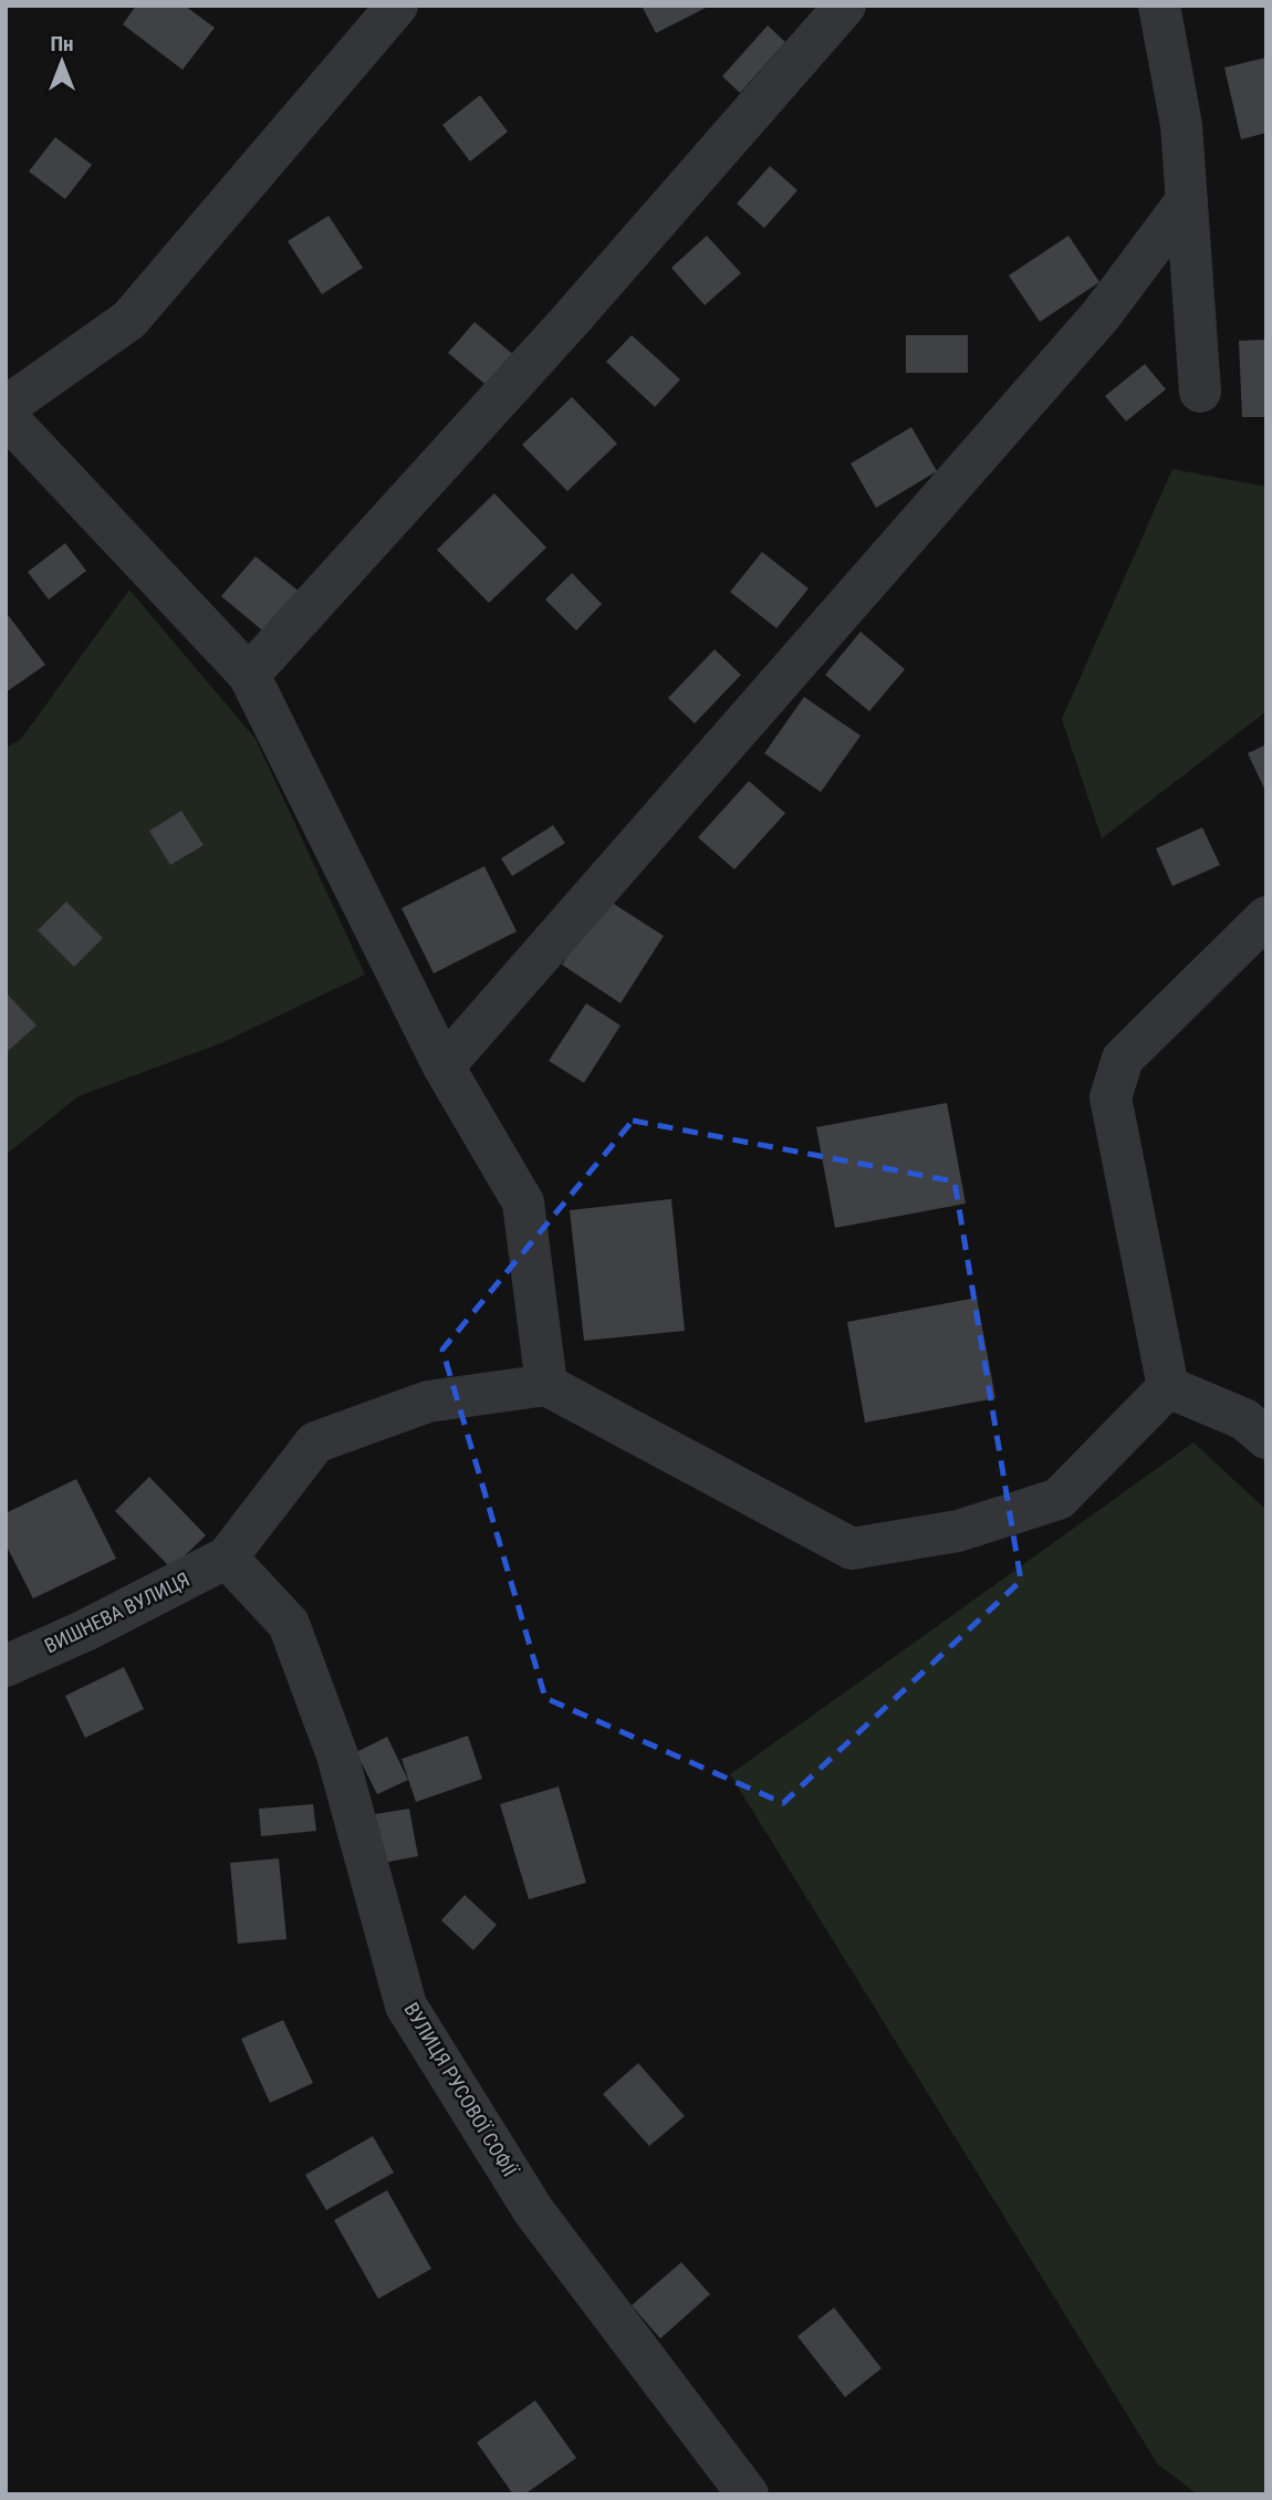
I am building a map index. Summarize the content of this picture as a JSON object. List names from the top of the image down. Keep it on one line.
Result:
{"streets":{"street":["ВИШНЕВА ВУЛИЦЯ","ВУЛИЦЯ РУСОВОЇ СОФІЇ"]},"crossings":[["ВИШНЕВА ВУЛИЦЯ","ВУЛИЦЯ РУСОВОЇ СОФІЇ"]],"north":"top"}
